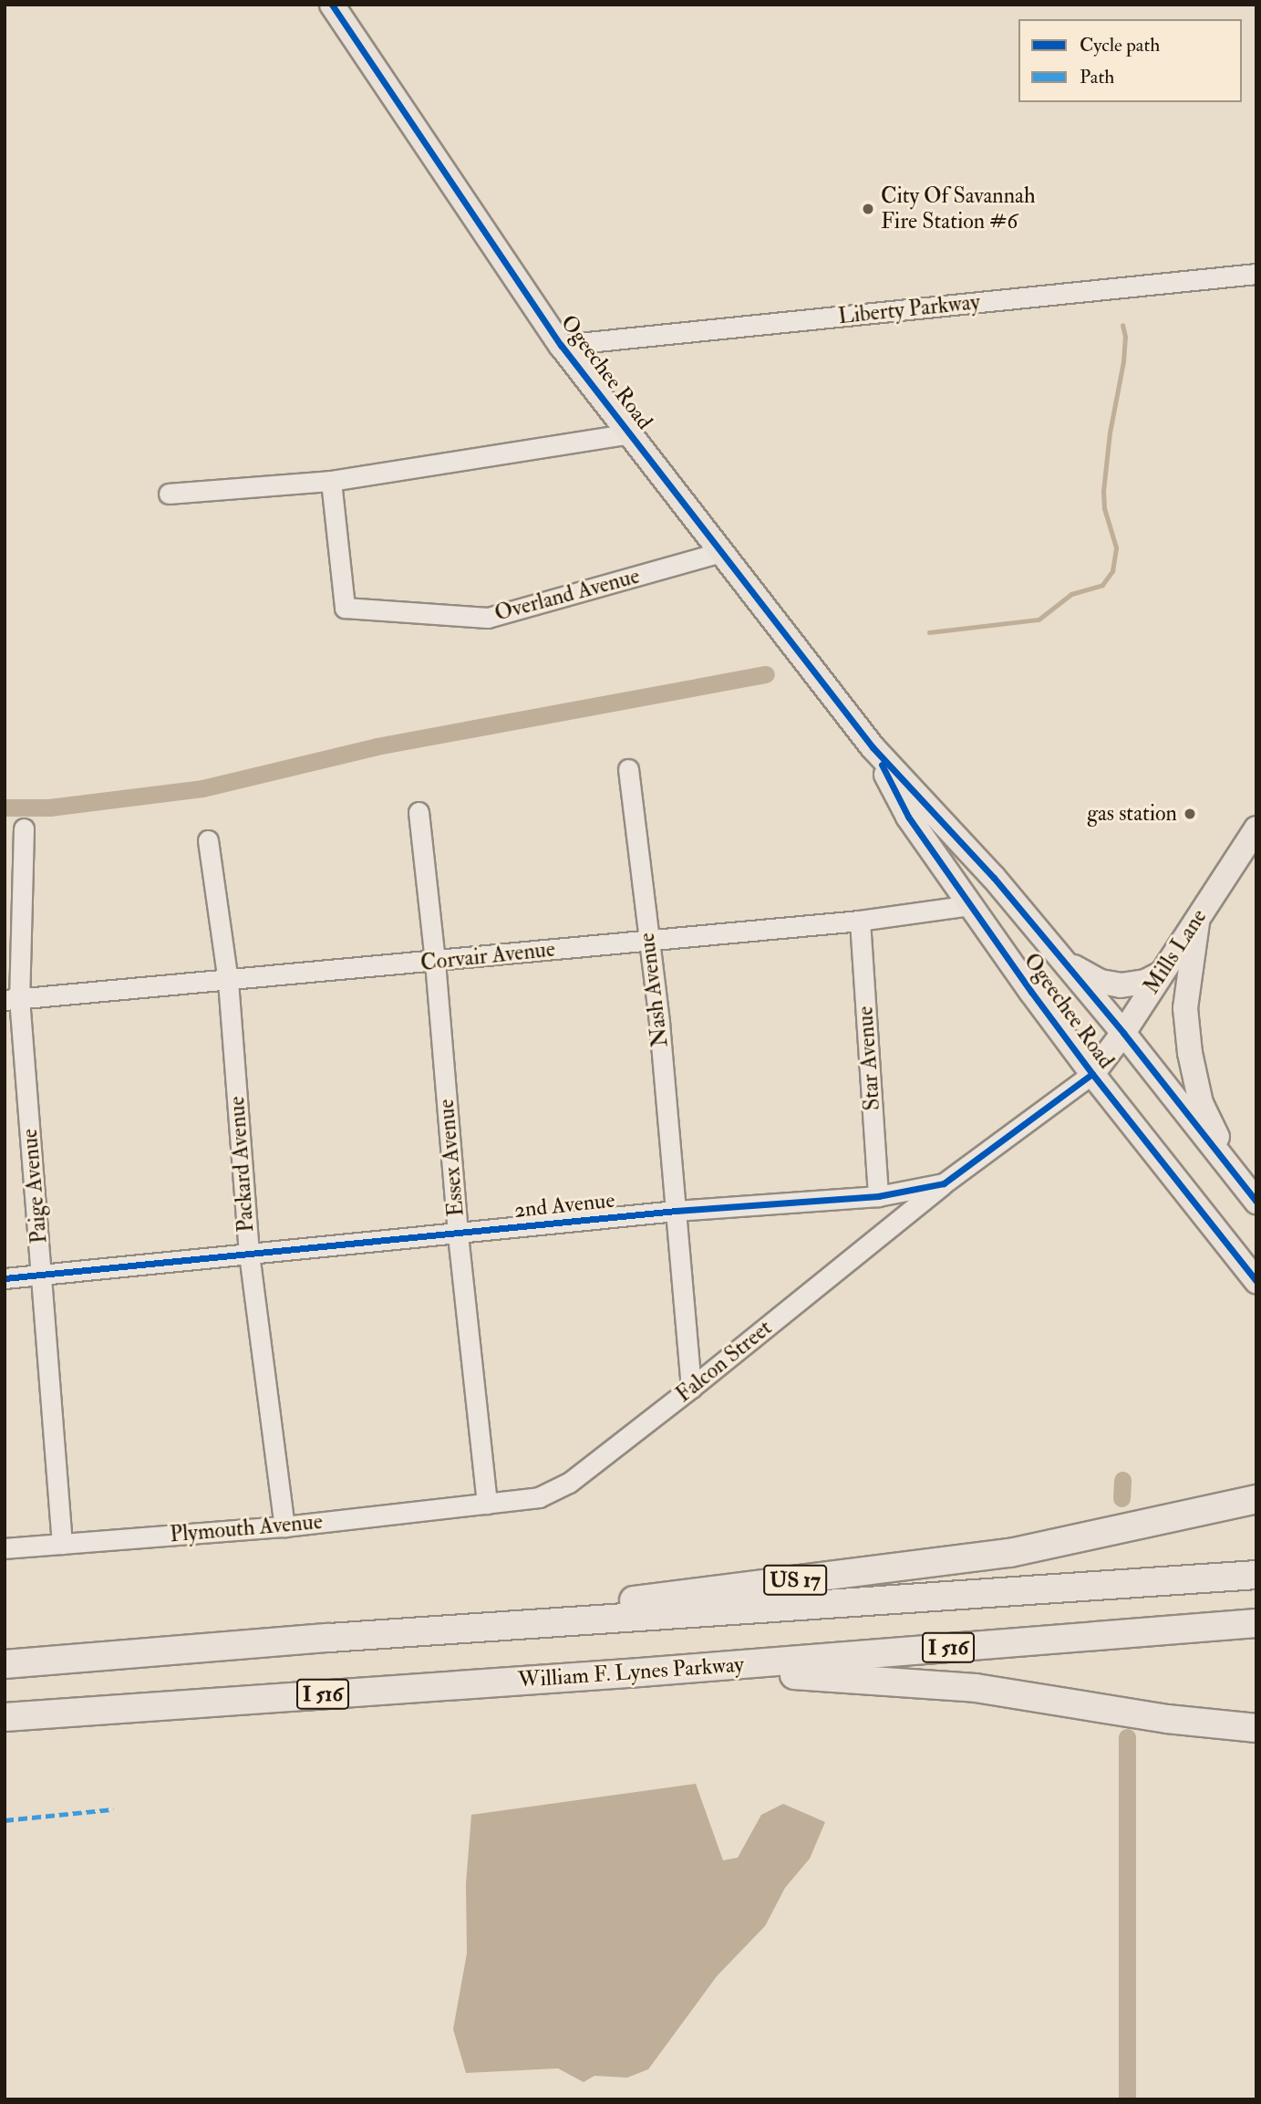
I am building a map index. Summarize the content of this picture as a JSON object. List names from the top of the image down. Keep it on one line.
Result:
{"streets":{"highway":["US 17","I 516","William F. Lynes Parkway"],"main road":["Ogeechee Road","Mills Lane"],"street":["Liberty Parkway","Overland Avenue","Corvair Avenue","Nash Avenue","Star Avenue","Essex Avenue","Packard Avenue","Paige Avenue","2nd Avenue","Falcon Street","Plymouth Avenue"]},"crossings":[["Liberty Parkway","Ogeechee Road"],["Ogeechee Road","Overland Avenue"],["Ogeechee Road","Mills Lane"],["Ogeechee Road","Corvair Avenue"],["Ogeechee Road","2nd Avenue"],["Mills Lane","2nd Avenue"],["Corvair Avenue","Nash Avenue"],["Corvair Avenue","Star Avenue"],["Corvair Avenue","Essex Avenue"],["Corvair Avenue","Packard Avenue"],["Corvair Avenue","Paige Avenue"],["Nash Avenue","2nd Avenue"],["Nash Avenue","Falcon Street"],["Star Avenue","2nd Avenue"],["Essex Avenue","2nd Avenue"],["Essex Avenue","Falcon Street"],["Essex Avenue","Plymouth Avenue"],["Packard Avenue","2nd Avenue"],["Packard Avenue","Plymouth Avenue"],["Paige Avenue","2nd Avenue"],["Paige Avenue","Plymouth Avenue"],["2nd Avenue","Falcon Street"],["Falcon Street","Plymouth Avenue"],["US 17","I 516"]],"places":["City Of Savannah Fire Station #6","gas station"],"legend":["Cycle path","Path"]}
